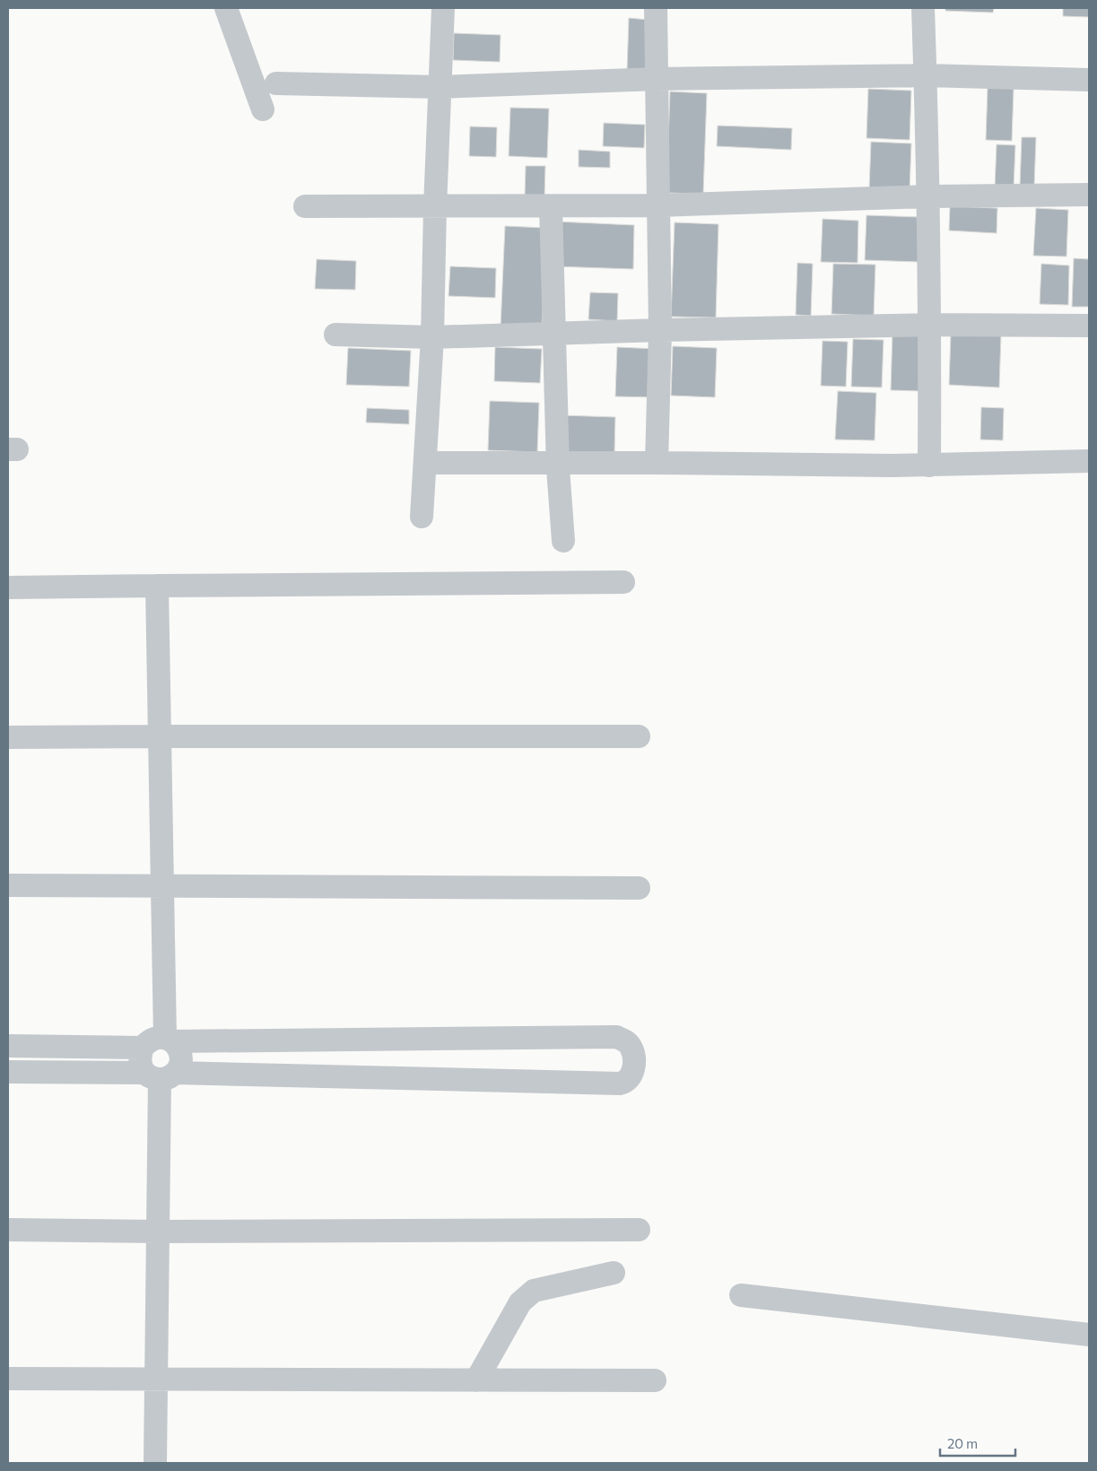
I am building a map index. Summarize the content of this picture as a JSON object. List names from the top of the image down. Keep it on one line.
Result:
{"scale_bar":"20 m"}
